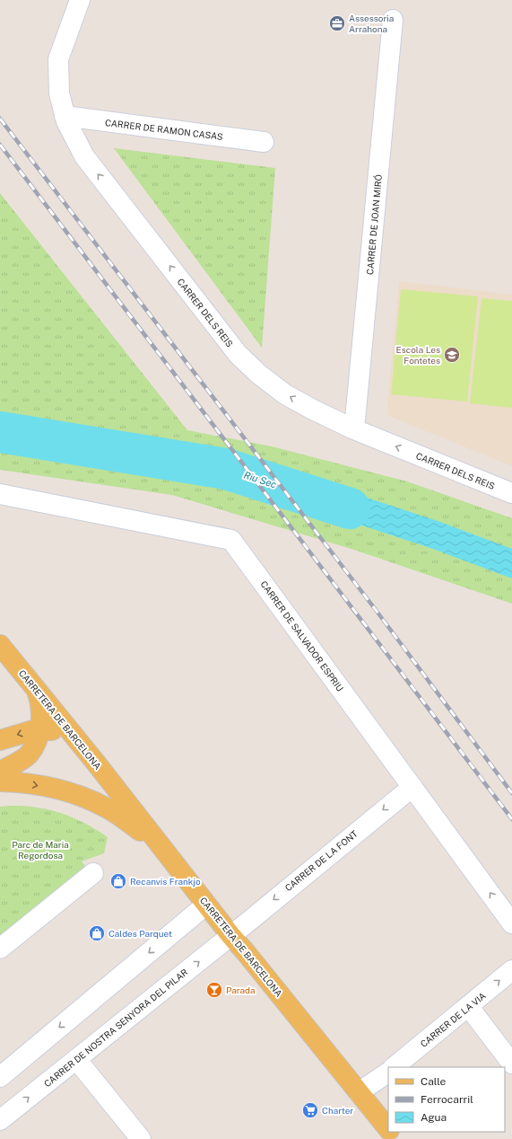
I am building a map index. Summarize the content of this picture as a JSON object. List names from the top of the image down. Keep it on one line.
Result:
{"streets":{"main road":["CARRETERA DE BARCELONA"],"street":["CARRER DE RAMON CASAS","CARRER DE JOAN MIRÓ","CARRER DELS REIS","CARRER DE SALVADOR ESPRIU","CARRER DE LA FONT","CARRER DE LA VIA","CARRER DE NOSTRA SENYORA DEL PILAR"]},"crossings":[["CARRER DE RAMON CASAS","CARRER DELS REIS"],["CARRER DE JOAN MIRÓ","CARRER DELS REIS"],["CARRER DE SALVADOR ESPRIU","CARRER DE LA FONT"],["CARRETERA DE BARCELONA","CARRER DE LA FONT"],["CARRETERA DE BARCELONA","CARRER DE NOSTRA SENYORA DEL PILAR"],["CARRER DE LA FONT","CARRER DE NOSTRA SENYORA DEL PILAR"]],"one_way":["CARRER DELS REIS","CARRER DE LA FONT","CARRER DE LA VIA"],"water":["Riu Sec"],"parks":["Parc de Maria Regordosa"],"places":{"office":["Assessoria Arrahona"],"school or university":["Escola Les Fontetes"],"shop":["Recanvis Frankjo","Caldes Parquet"],"bar":["Parada"],"supermarket":["Charter"]},"legend":["Calle","Ferrocarril","Agua"]}
